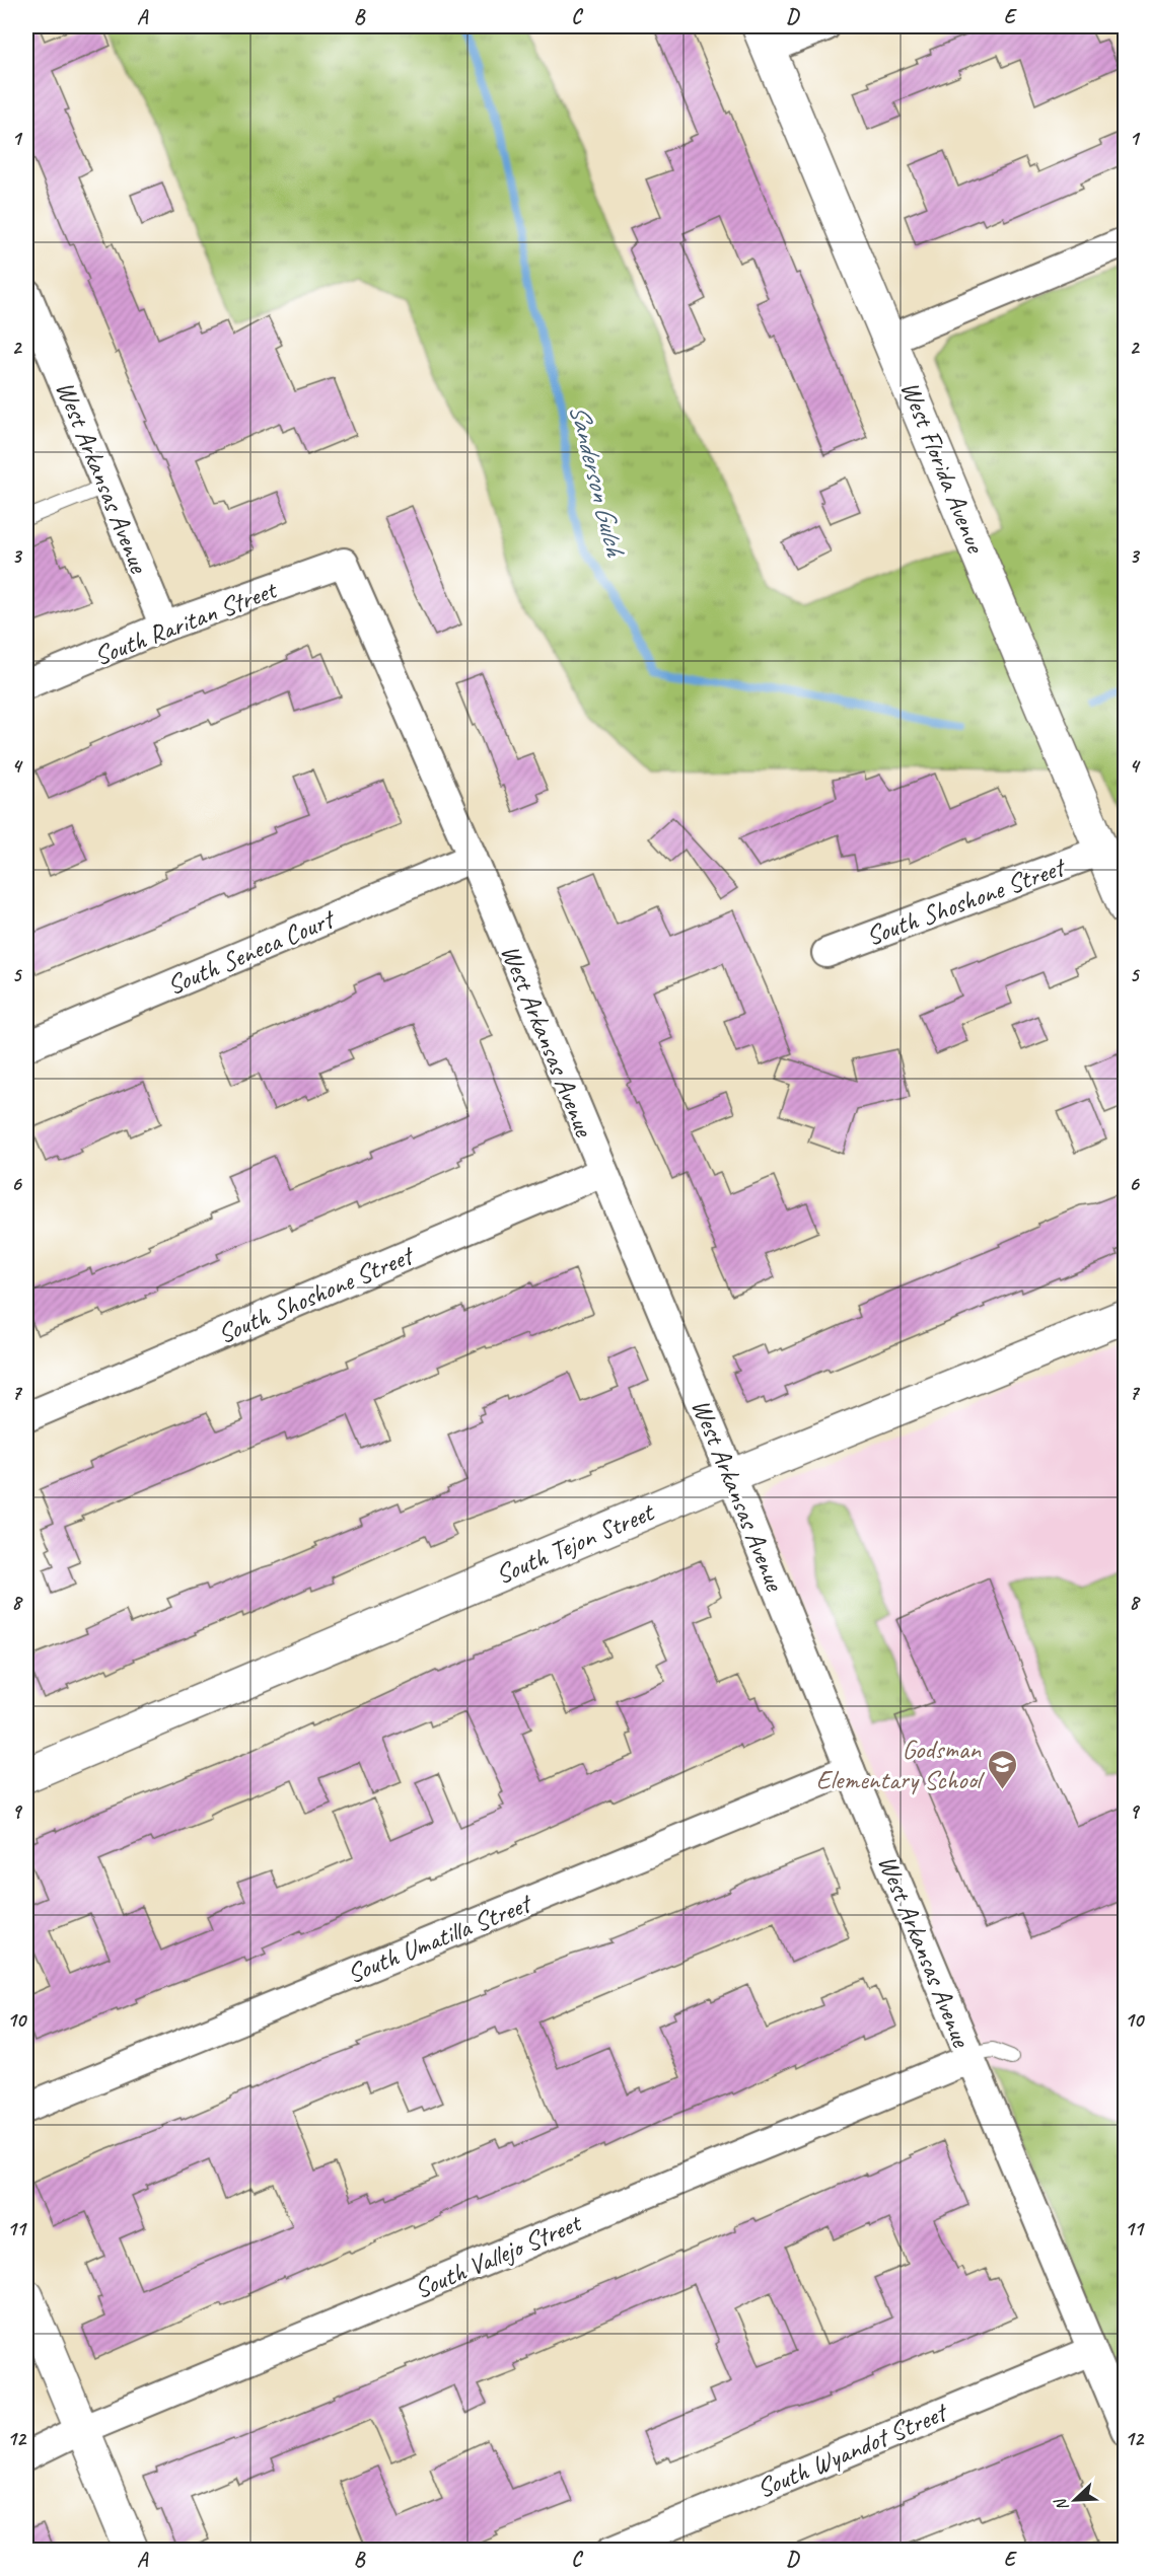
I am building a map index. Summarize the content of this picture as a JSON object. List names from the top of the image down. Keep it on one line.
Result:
{"streets":{"street":["West Florida Avenue","West Arkansas Avenue","South Raritan Street","South Shoshone Street","South Seneca Court","South Tejon Street","South Umatilla Street","South Vallejo Street","South Wyandot Street"]},"crossings":[["West Florida Avenue","South Shoshone Street"],["West Arkansas Avenue","South Raritan Street"],["West Arkansas Avenue","South Shoshone Street"],["West Arkansas Avenue","South Seneca Court"],["West Arkansas Avenue","South Tejon Street"],["West Arkansas Avenue","South Umatilla Street"],["West Arkansas Avenue","South Vallejo Street"],["West Arkansas Avenue","South Wyandot Street"]],"water":["Sanderson Gulch"],"places":{"school or university":["Godsman Elementary School"]},"north":"bottom left","grid":{"columns":["A","B","C","D","E"],"rows":["1","2","3","4","5","6","7","8","9","10","11","12"]}}
